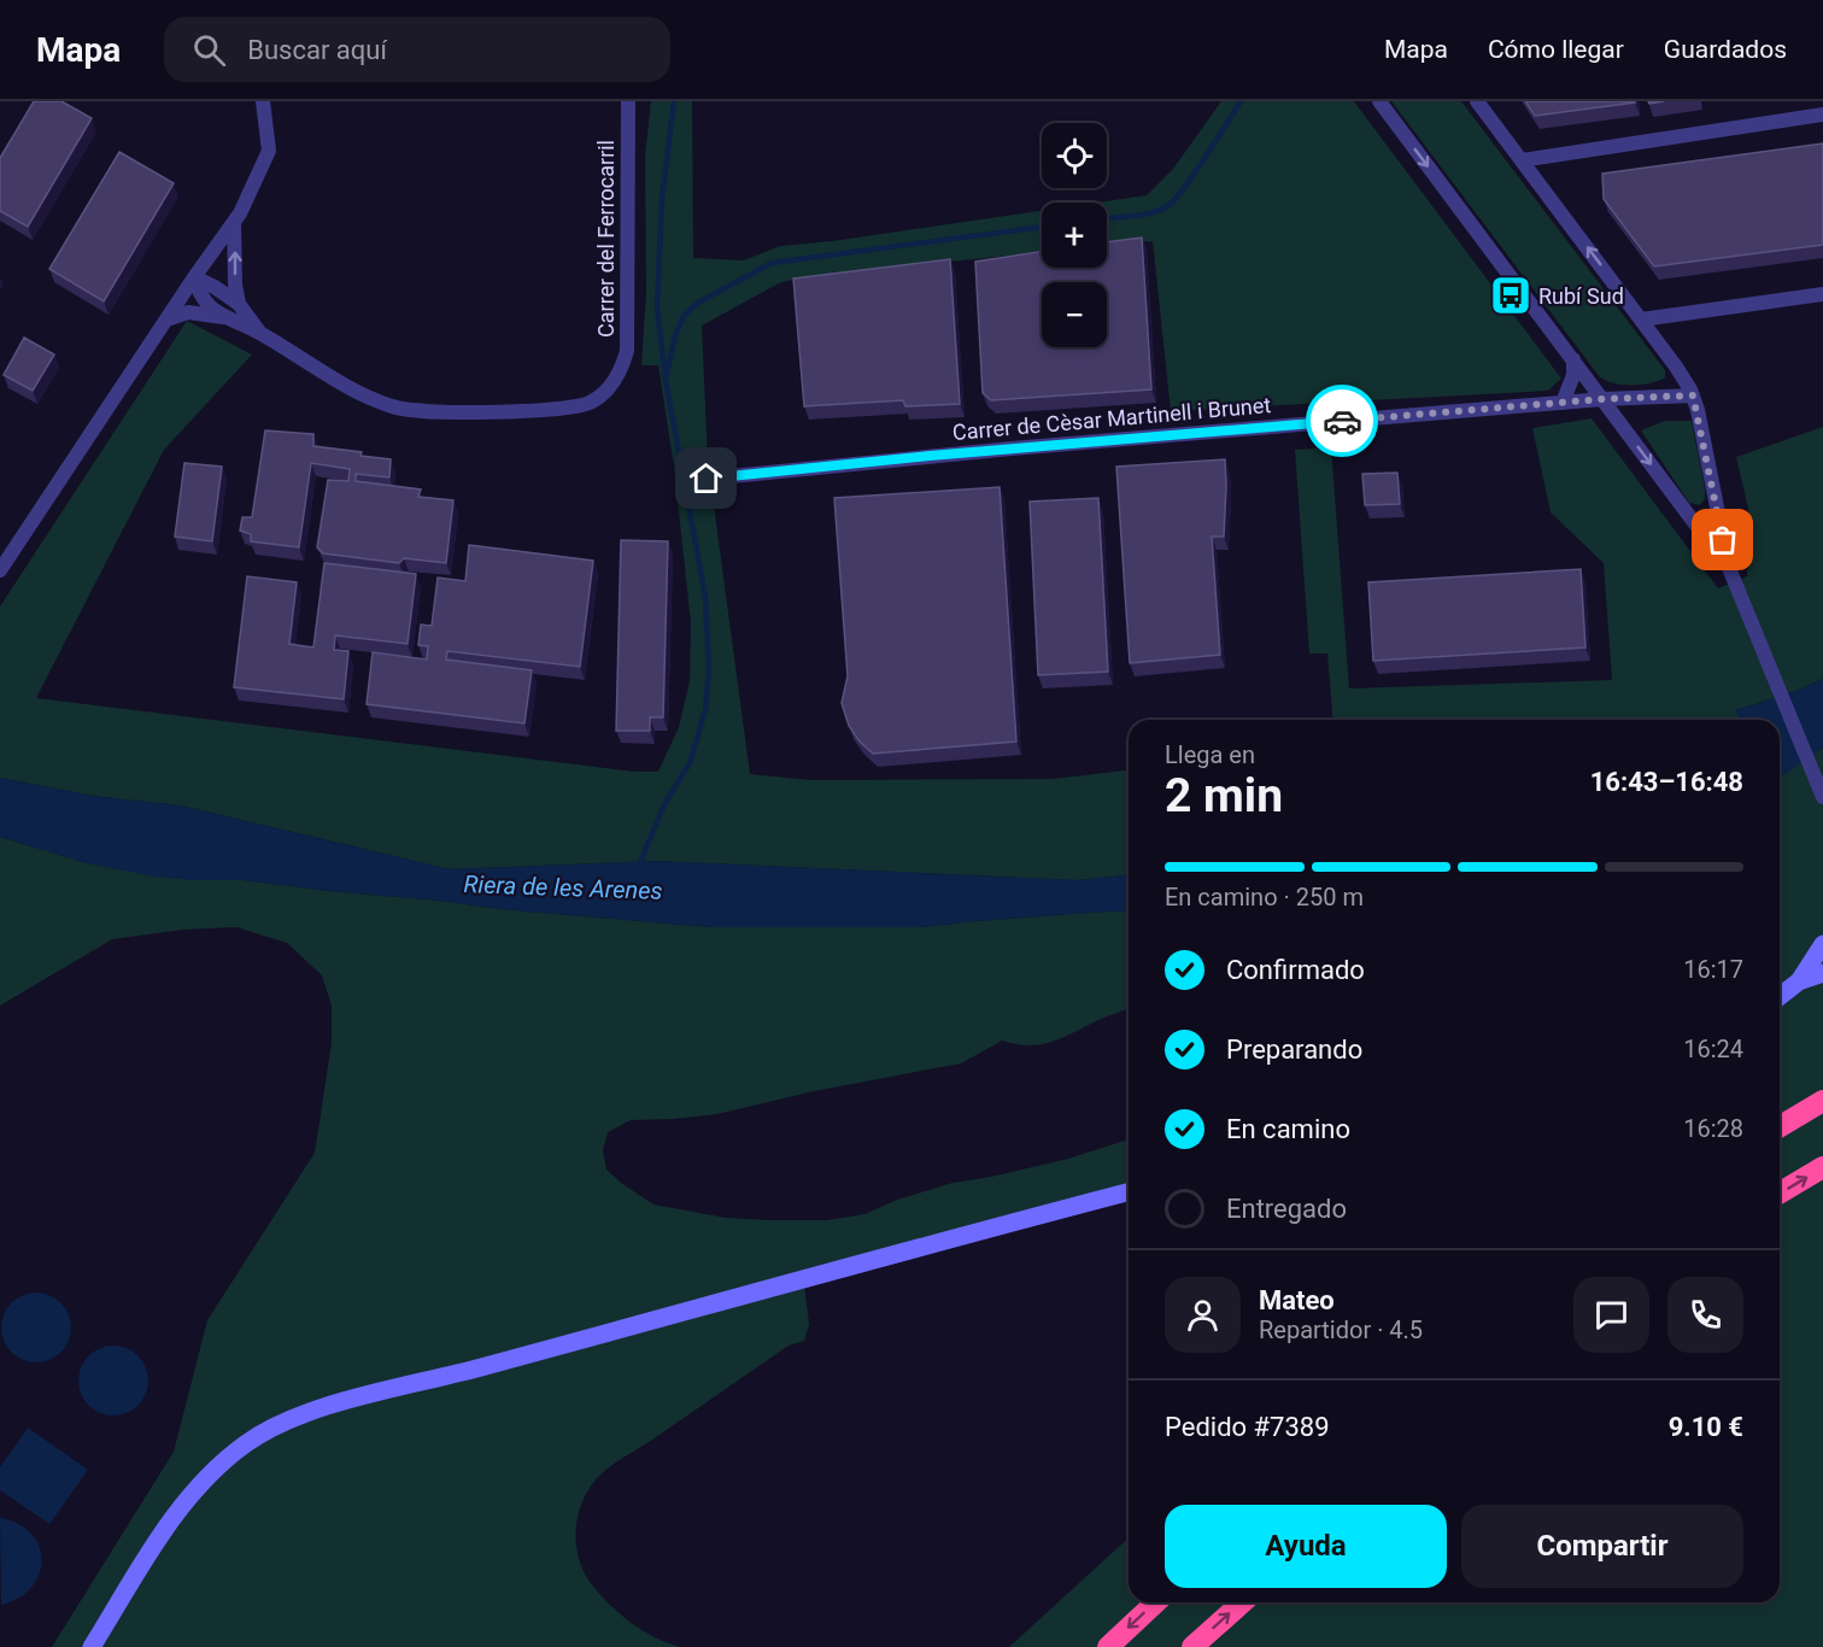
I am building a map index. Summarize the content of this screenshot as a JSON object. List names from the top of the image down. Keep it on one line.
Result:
{"streets":{"street":["Carrer del Ferrocarril","Carrer de Cèsar Martinell i Brunet"]},"water":["Riera de les Arenes"],"places":{"bus stop":["Rubí Sud"]},"page":{"header":"Mapa","search":"Buscar aquí","nav":["Mapa","Cómo llegar","Guardados"],"map_buttons":["+","−"],"heading":["2 min","Llega en","16:43–16:48"],"panel":["Mateo","Repartidor · 4.5","Pedido #7389","9.10 €"],"bar":"En camino · 250 m","list":[["Confirmado","16:17"],["Preparando","16:24"],["En camino","16:28"],"Entregado"],"buttons":["Ayuda","Compartir"]}}
